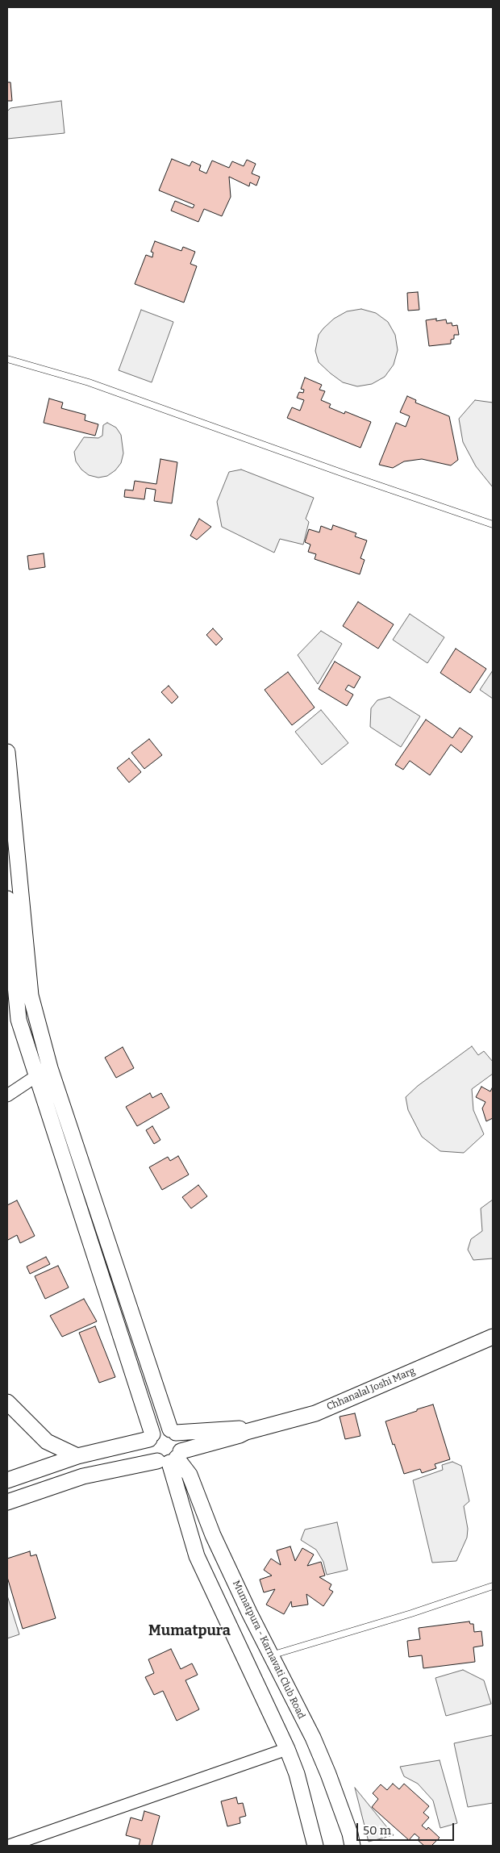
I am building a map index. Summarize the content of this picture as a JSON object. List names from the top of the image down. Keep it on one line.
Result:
{"streets":{"street":["Chhanalal Joshi Marg","Mumatpura - Karnavati Club Road"]},"crossings":[["Chhanalal Joshi Marg","Mumatpura - Karnavati Club Road"]],"districts":["Mumatpura"],"scale_bar":"50 m"}
